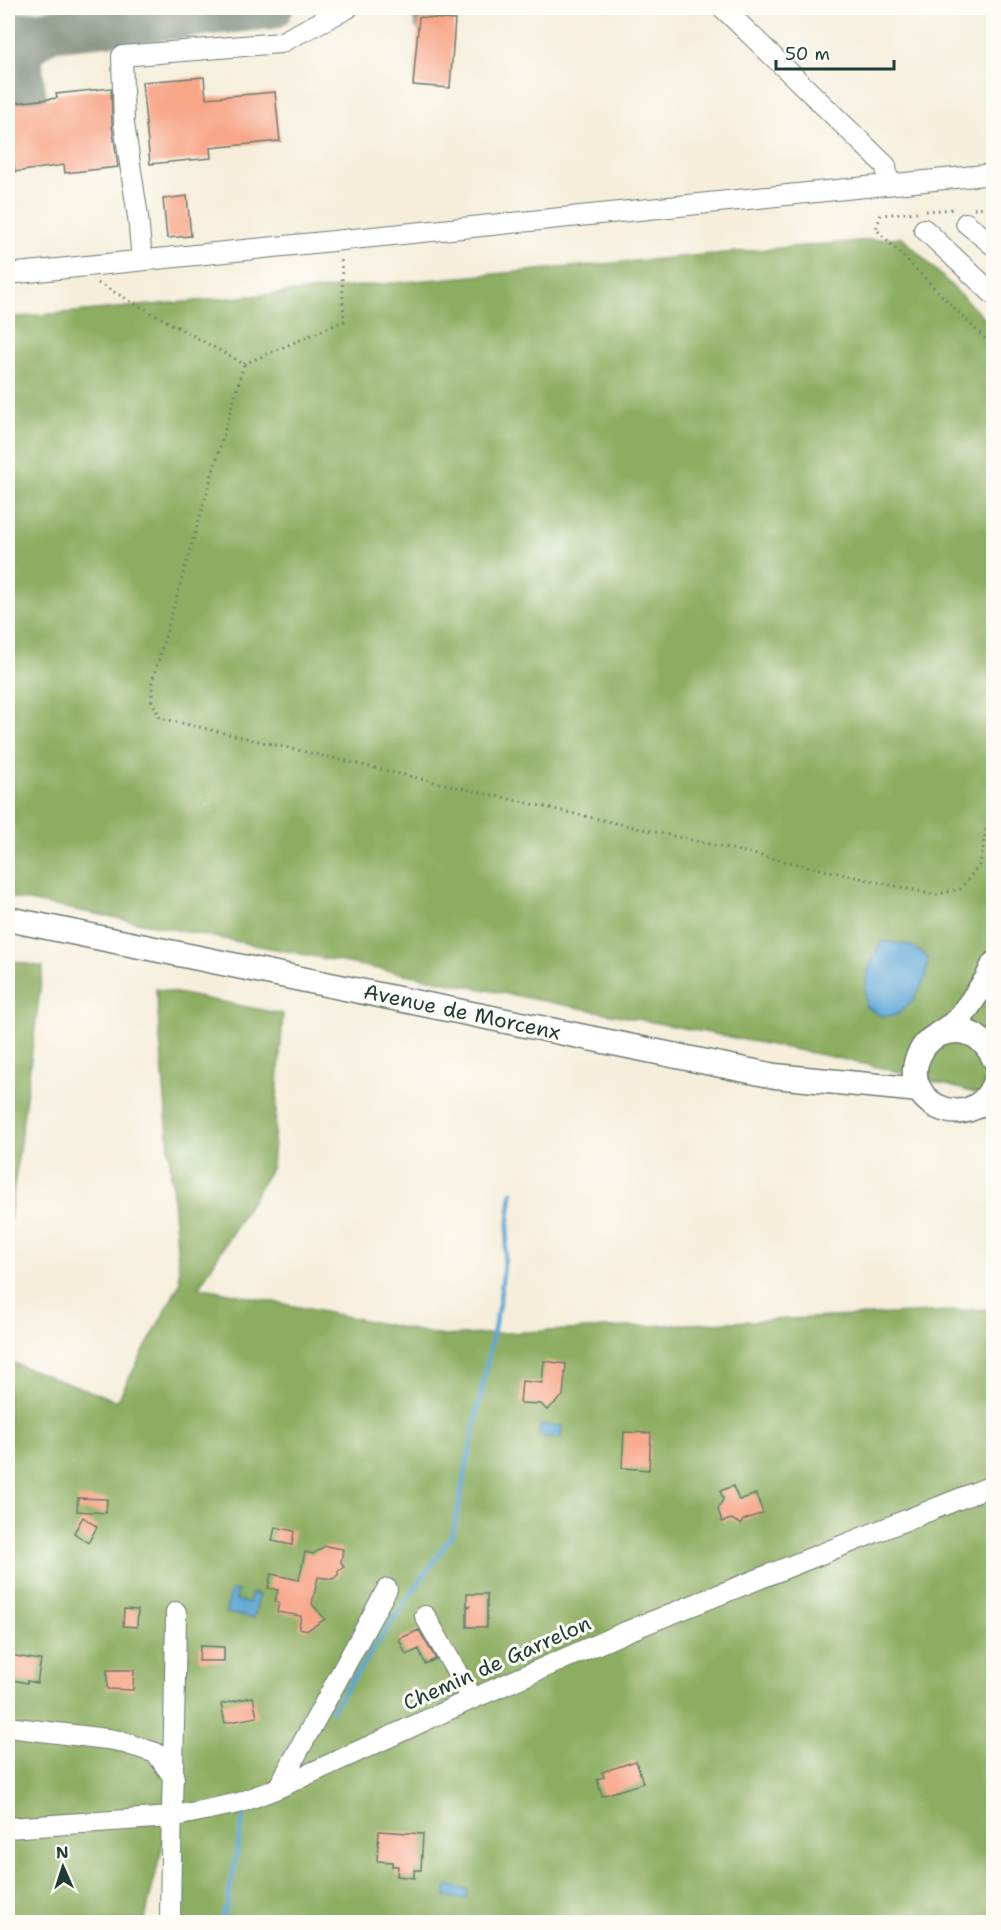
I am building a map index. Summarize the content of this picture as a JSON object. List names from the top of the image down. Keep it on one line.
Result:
{"streets":{"main road":["Avenue de Morcenx"],"street":["Chemin de Garrelon"]},"scale_bar":"50 m","north":"top"}
